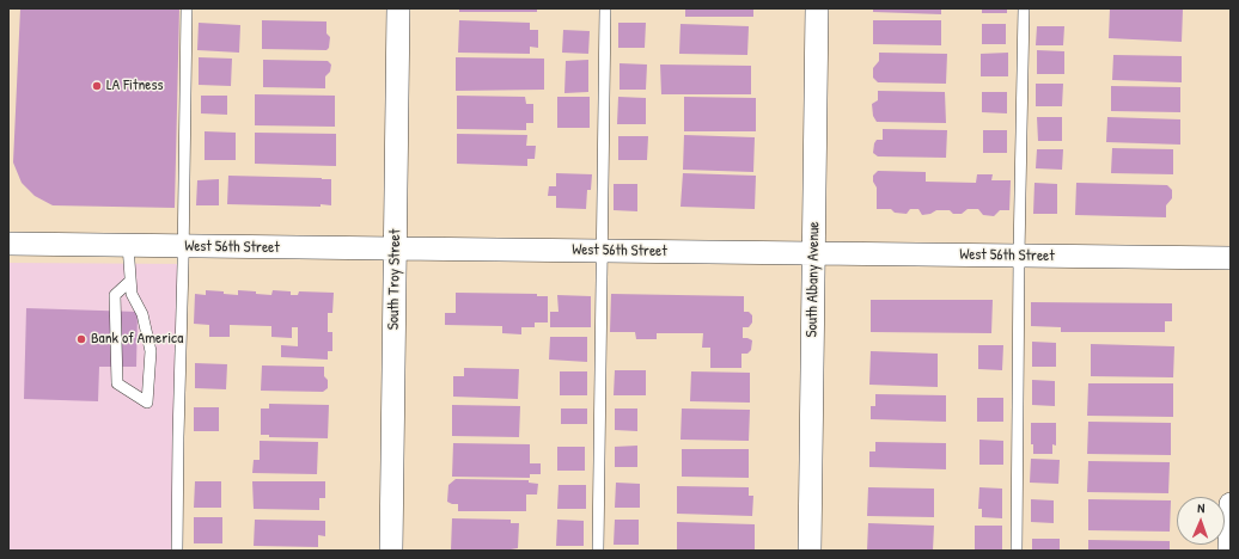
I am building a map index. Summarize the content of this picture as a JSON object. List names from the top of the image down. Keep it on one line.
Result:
{"streets":{"street":["West 56th Street","South Troy Street","South Albany Avenue"]},"crossings":[["West 56th Street","South Troy Street"],["West 56th Street","South Albany Avenue"]],"places":["LA Fitness","Bank of America"],"north":"top"}
